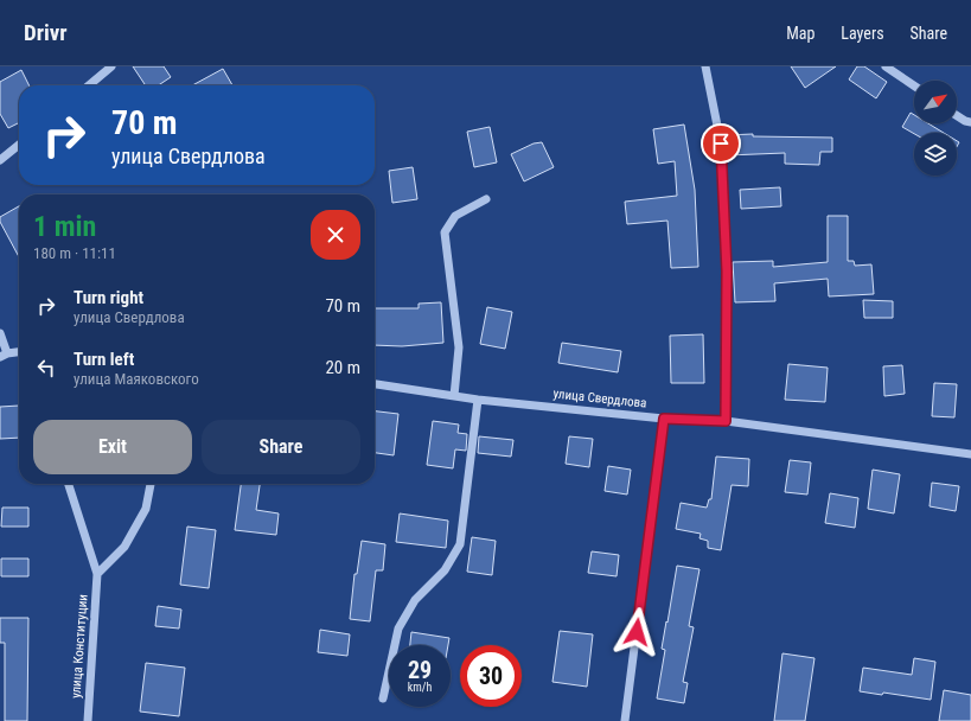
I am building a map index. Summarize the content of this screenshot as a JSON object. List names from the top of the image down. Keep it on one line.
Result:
{"streets":{"street":["улица Свердлова","улица Конституции"]},"north":"top right","page":{"header":"Drivr","nav":["Map","Layers","Share"],"turn":["70 m","улица Свердлова"],"heading":["1 min","180 m · 11:11"],"list":[{"name":"Turn right","note":"улица Свердлова","value":"70 m"},{"name":"Turn left","note":"улица Маяковского","value":"20 m"}],"buttons":["Exit","Share"],"speed":"29 km/h","limit":"30"}}
